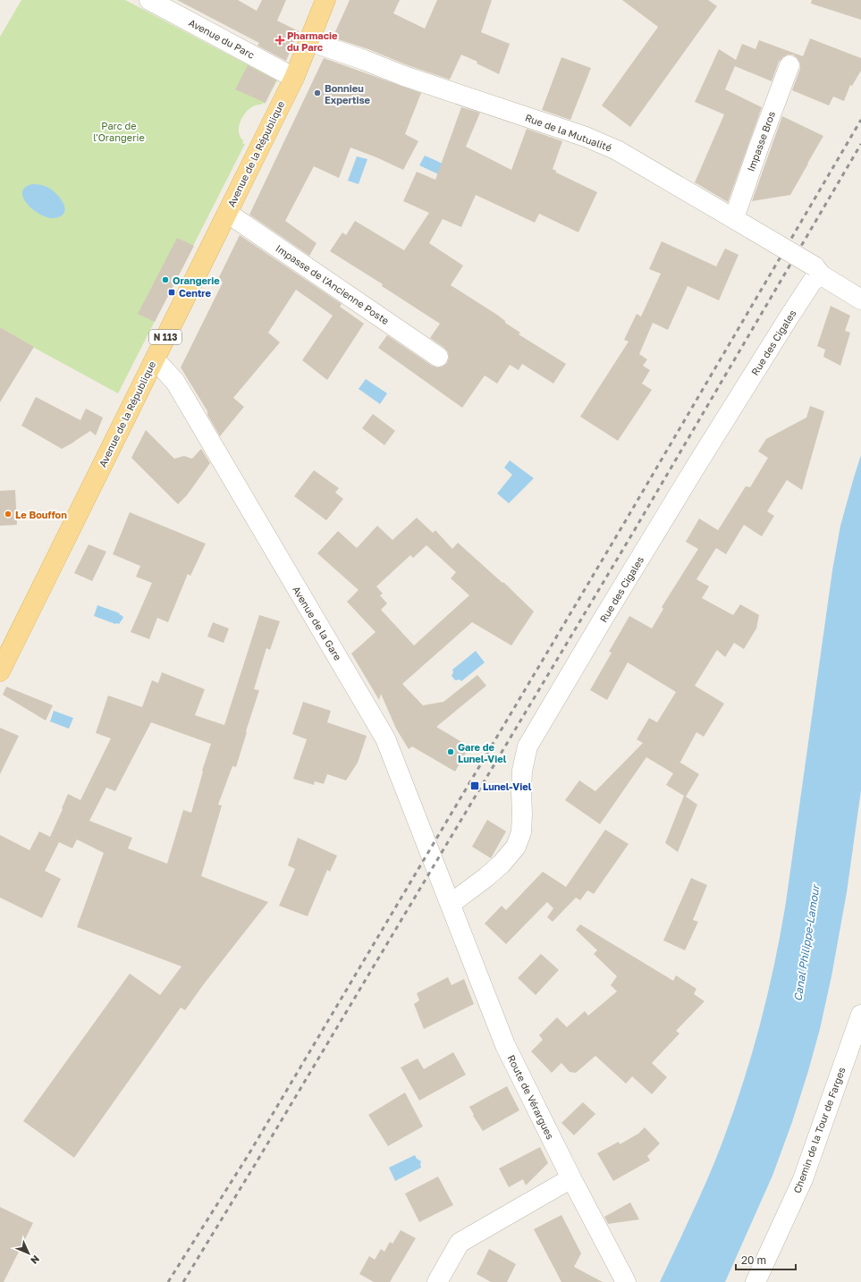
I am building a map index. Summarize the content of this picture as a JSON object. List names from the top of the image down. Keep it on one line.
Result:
{"streets":{"main road":["Avenue de la République","N 113"],"street":["Avenue du Parc","Rue de la Mutualité","Impasse Bros","Impasse de l'Ancienne Poste","Rue des Cigales","Avenue de la Gare","Route de Vérargues","Chemin de la Tour de Farges"]},"crossings":[["Avenue du Parc","Avenue de la République"],["Rue de la Mutualité","Impasse Bros"],["Rue de la Mutualité","Avenue de la République"],["Rue de la Mutualité","Rue des Cigales"],["Avenue de la République","Impasse de l'Ancienne Poste"],["Avenue de la République","Avenue de la Gare"],["Rue des Cigales","Avenue de la Gare"],["Rue des Cigales","Route de Vérargues"],["Avenue de la Gare","Route de Vérargues"]],"water":["Canal Philippe-Lamour"],"parks":["Parc de l'Orangerie"],"places":{"health":["Pharmacie du Parc"],"other":["Bonnieu Expertise","Orangerie","Le Bouffon","Gare de Lunel-Viel"],"transit":["Centre","Lunel-Viel"]},"scale_bar":"20 m","north":"bottom right"}
